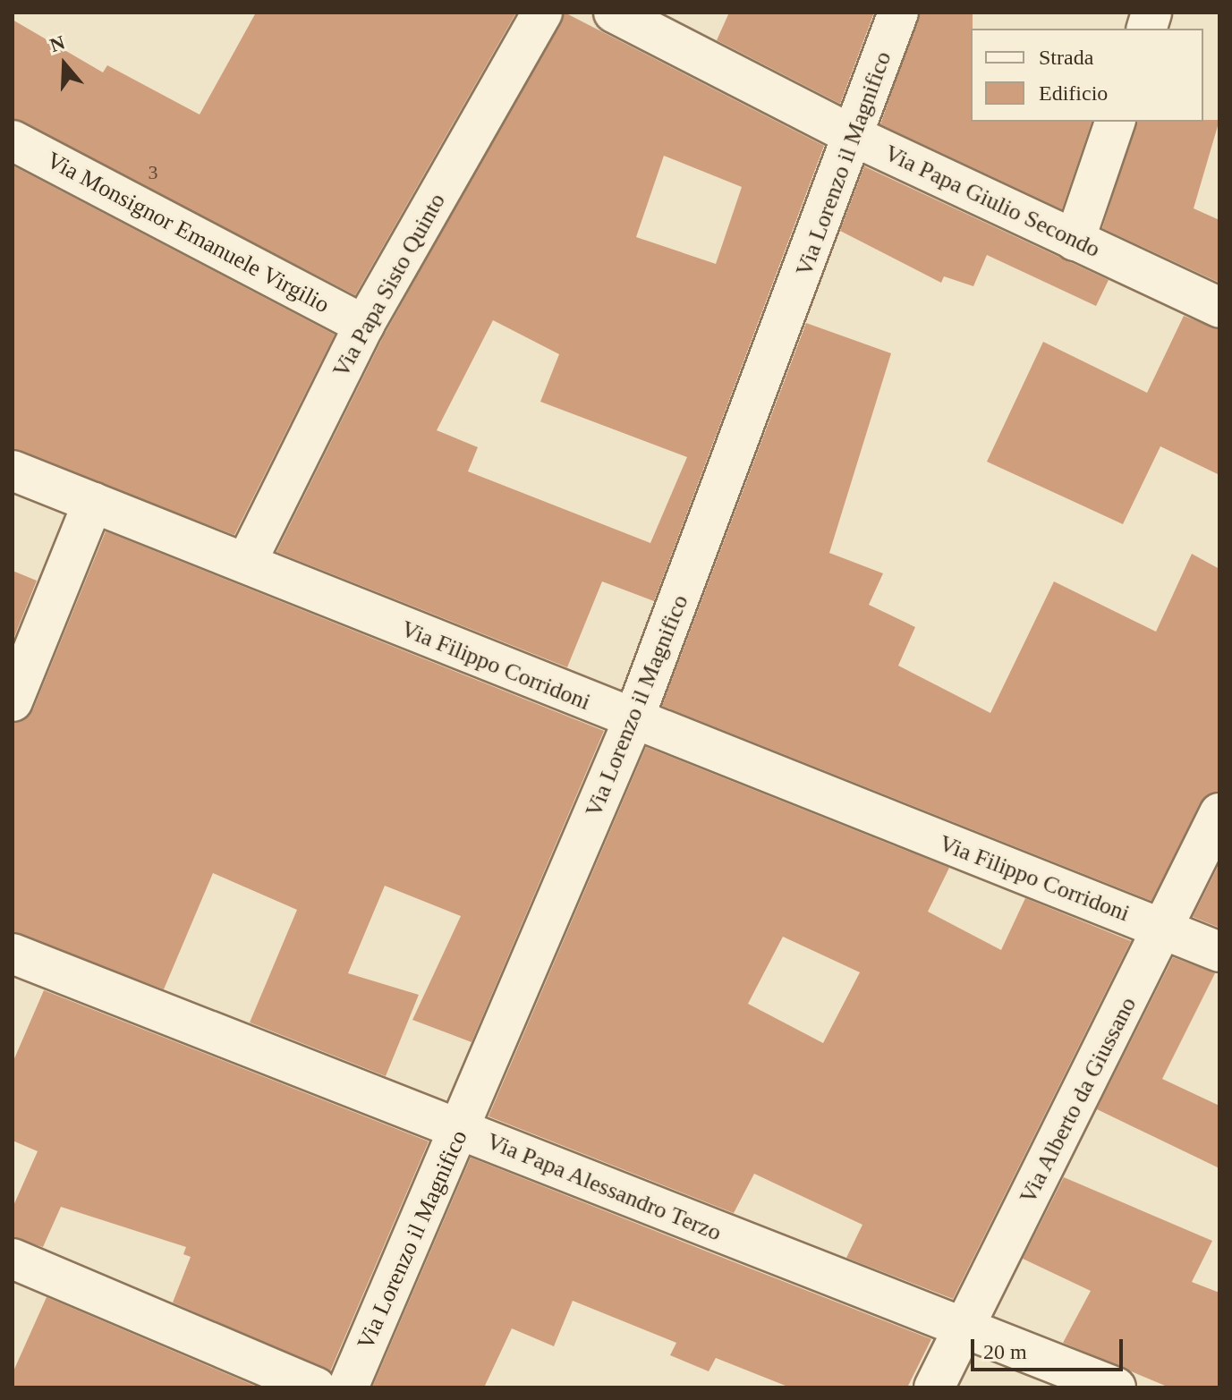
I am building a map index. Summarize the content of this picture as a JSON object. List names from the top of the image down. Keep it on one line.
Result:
{"streets":{"street":["Via Lorenzo il Magnifico","Via Papa Giulio Secondo","Via Monsignor Emanuele Virgilio","Via Papa Sisto Quinto","Via Filippo Corridoni","Via Alberto da Giussano","Via Papa Alessandro Terzo"]},"crossings":[["Via Lorenzo il Magnifico","Via Papa Giulio Secondo"],["Via Lorenzo il Magnifico","Via Filippo Corridoni"],["Via Lorenzo il Magnifico","Via Papa Alessandro Terzo"],["Via Monsignor Emanuele Virgilio","Via Papa Sisto Quinto"],["Via Papa Sisto Quinto","Via Filippo Corridoni"],["Via Filippo Corridoni","Via Alberto da Giussano"],["Via Alberto da Giussano","Via Papa Alessandro Terzo"]],"house_numbers":["3"],"legend":["Strada","Edificio"],"scale_bar":"20 m","north":"top"}
